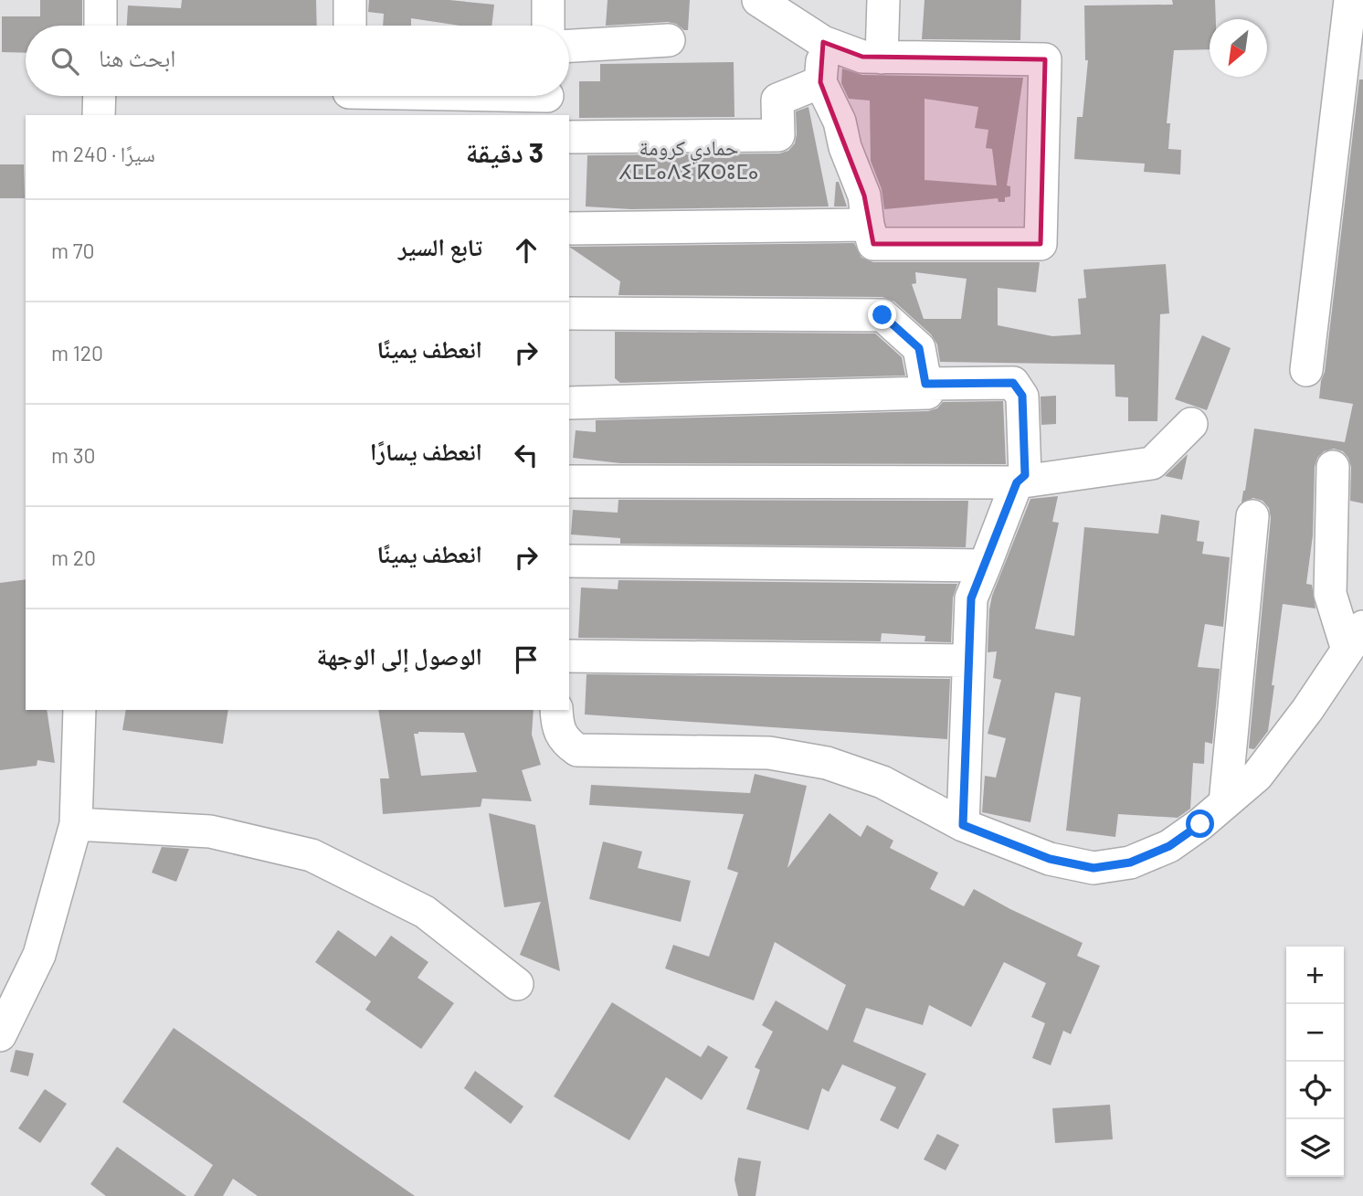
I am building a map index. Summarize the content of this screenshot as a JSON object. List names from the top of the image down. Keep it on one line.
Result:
{"districts":["حمادي كرومة ⵃⵎⵎⴰⴷⵉ ⴽⵔⵓⵎⴰ"],"north":"bottom left","page":{"search":"ابحث هنا","heading":["3 دقيقة","سيرًا · 240 m"],"list":[["تابع السير","70 m"],["انعطف يمينًا","120 m"],["انعطف يسارًا","30 m"],["انعطف يمينًا","20 m"],"الوصول إلى الوجهة"],"map_buttons":["+","−"]}}
